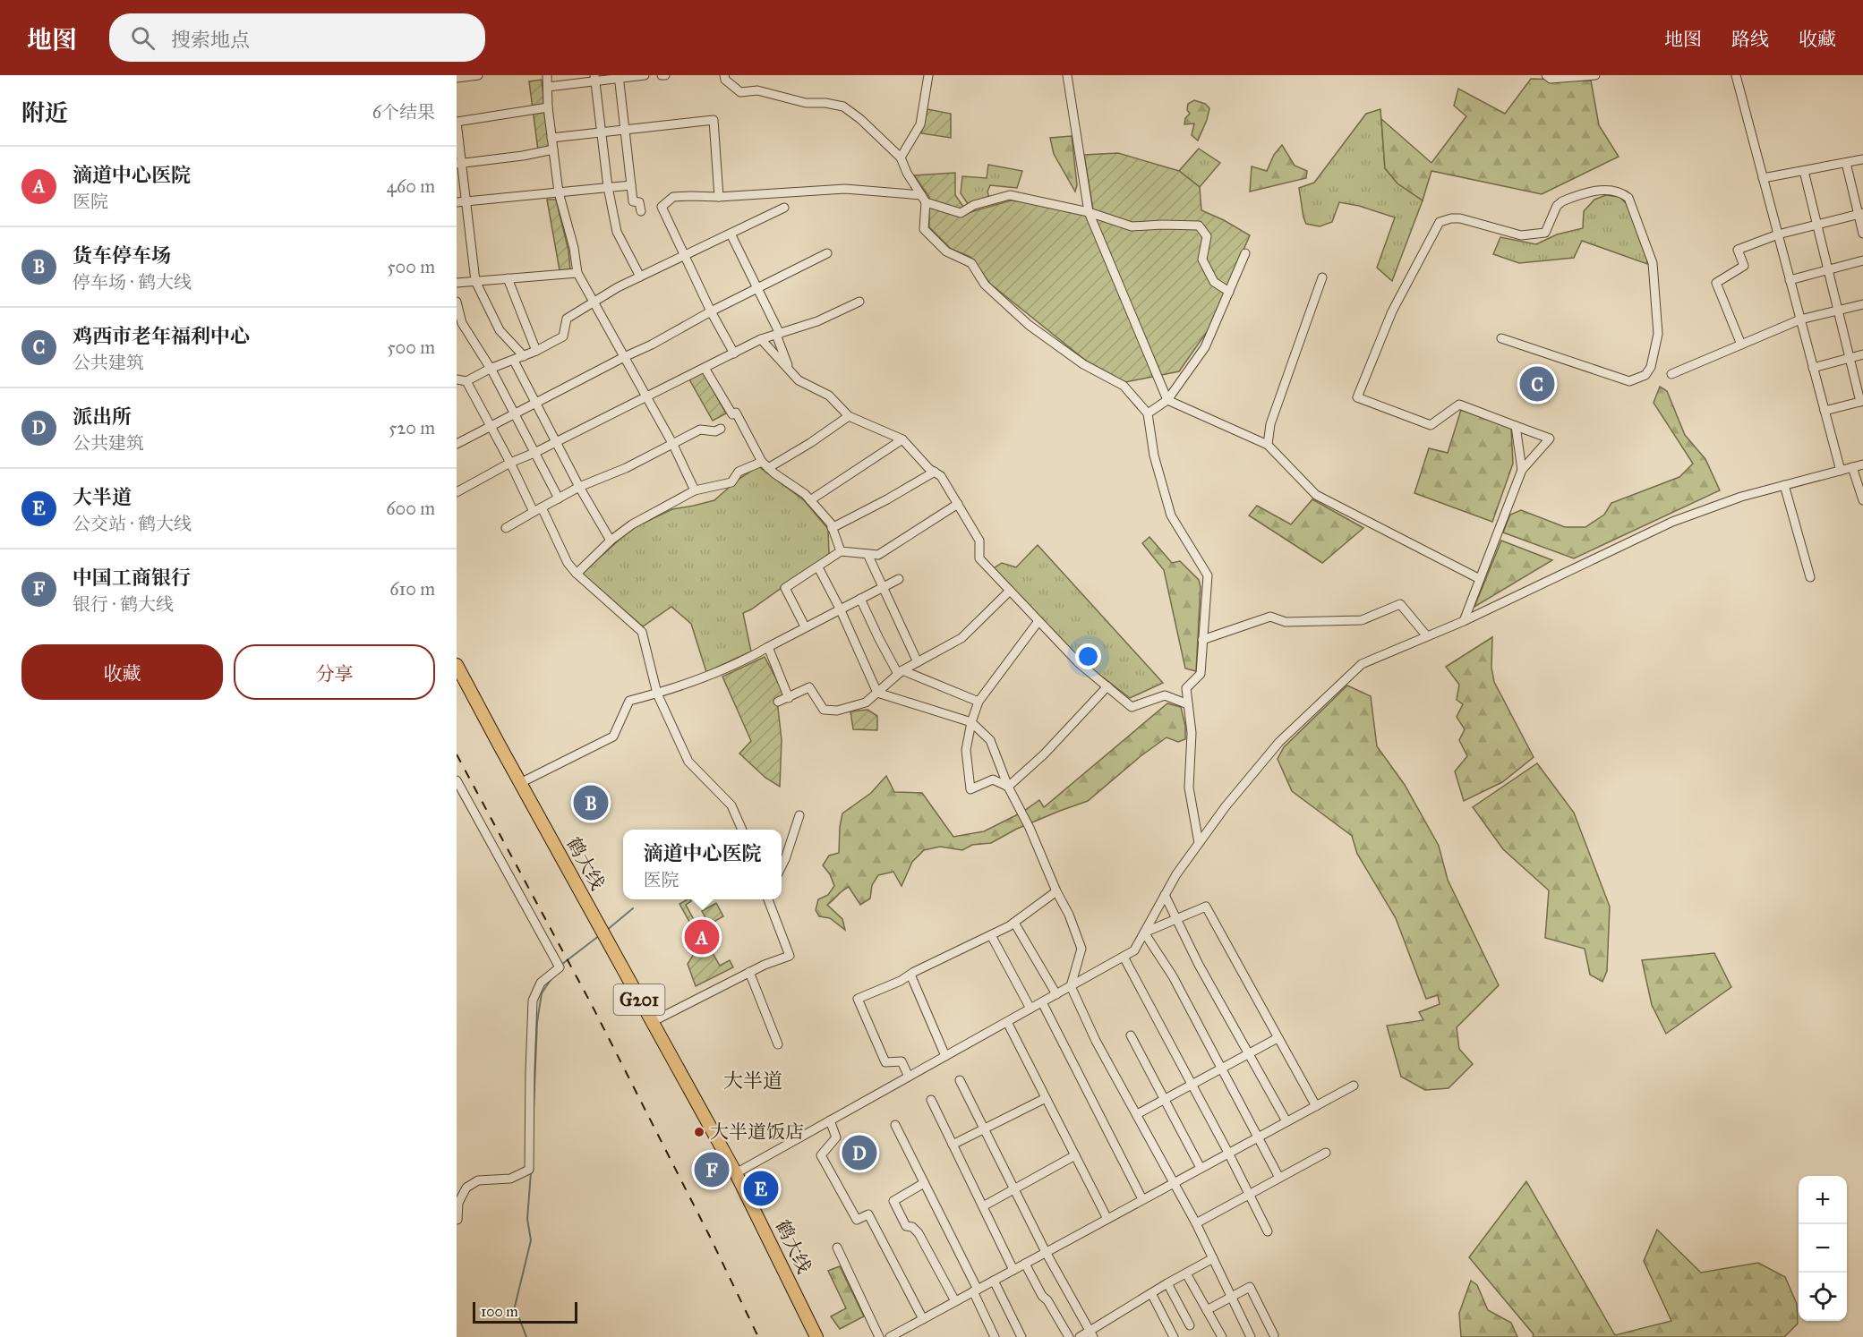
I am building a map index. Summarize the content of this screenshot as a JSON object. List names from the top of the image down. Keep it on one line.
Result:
{"streets":{"highway":["鹤大线","G201"]},"districts":["大半道"],"places":["大半道饭店"],"scale_bar":"100 m","page":{"header":"地图","search":"搜索地点","nav":["地图","路线","收藏"],"heading":["附近","6个结果"],"list":[{"mark":"A","name":"滴道中心医院","note":"医院","value":"460 m"},{"mark":"B","name":"货车停车场","note":"停车场 · 鹤大线","value":"500 m"},{"mark":"C","name":"鸡西市老年福利中心","note":"公共建筑","value":"500 m"},{"mark":"D","name":"派出所","note":"公共建筑","value":"520 m"},{"mark":"E","name":"大半道","note":"公交站 · 鹤大线","value":"600 m"},{"mark":"F","name":"中国工商银行","note":"银行 · 鹤大线","value":"610 m"}],"pins":["C","B","A","D","F","E"],"buttons":["收藏","分享"],"popup":["滴道中心医院","医院"],"map_buttons":["+","−"],"scale":"100 m"}}
